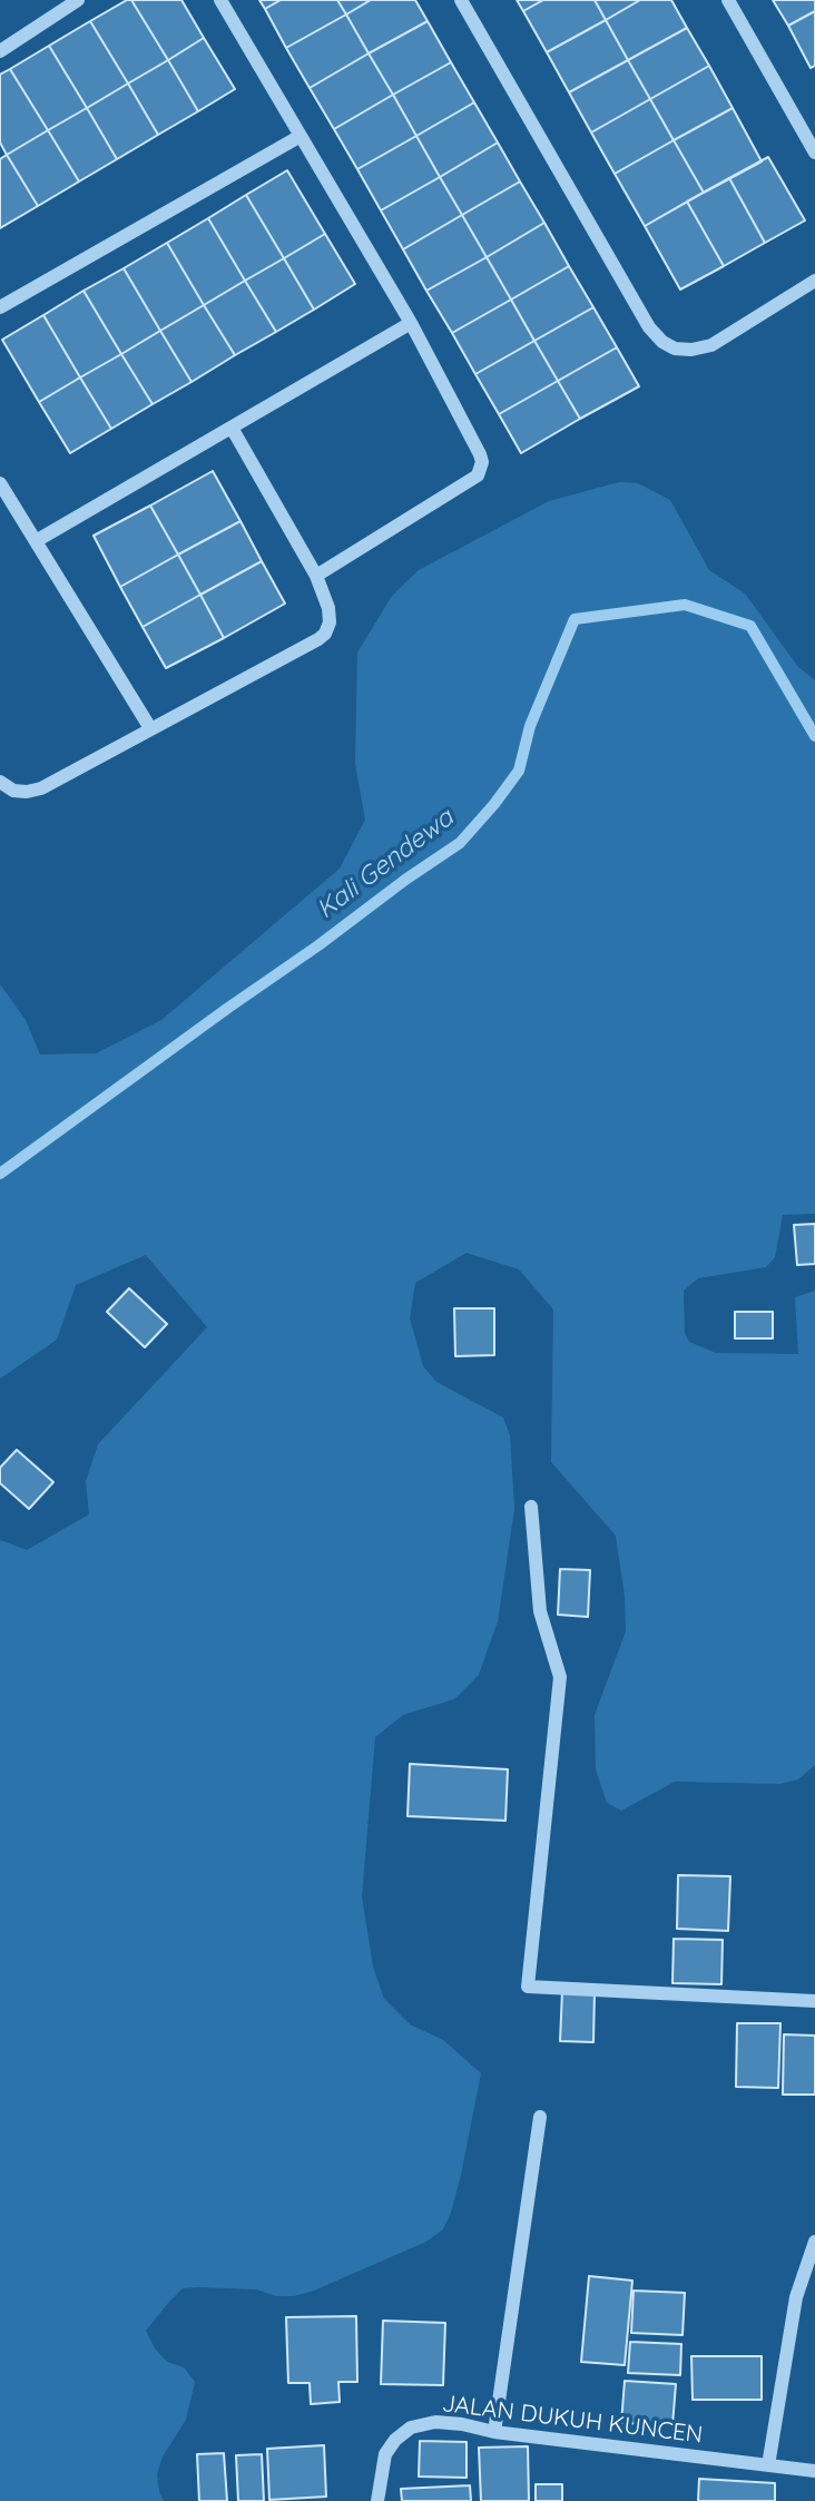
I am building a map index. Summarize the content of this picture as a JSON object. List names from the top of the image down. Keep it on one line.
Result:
{"streets":{"street":["JALAN DUKUH KUNCEN"]},"water":["Kali Gendewa"]}
